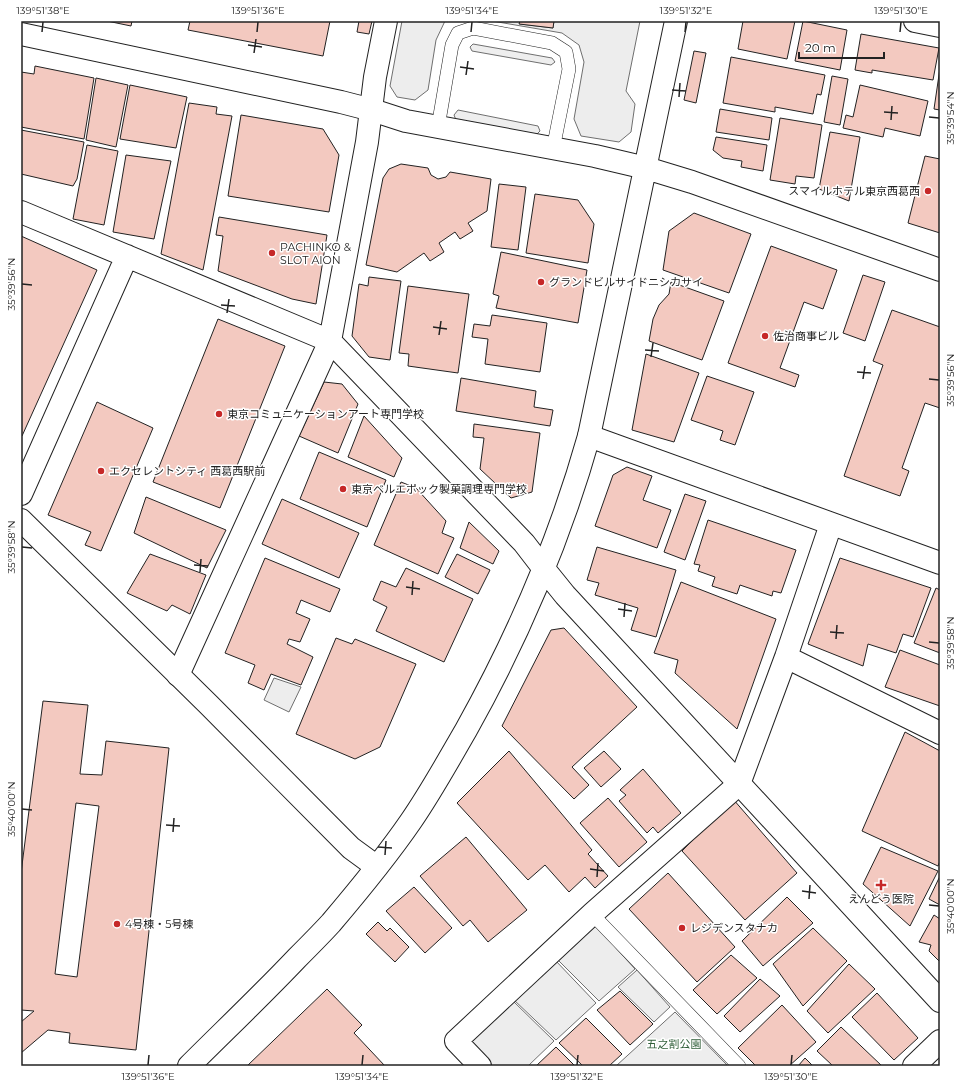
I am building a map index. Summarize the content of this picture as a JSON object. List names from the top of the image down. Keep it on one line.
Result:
{"parks":["五之割公園"],"places":{"other":["スマイルホテル東京西葛西","PACHINKO & SLOT AION","グランドビルサイドニシカサイ","佐治商事ビル","東京コミュニケーションアート専門学校","エクセレントシティ 西葛西駅前","東京ベルエポック製菓調理専門学校","4号棟・5号棟","レジデンスタナカ"],"health":["えんどう医院"]},"scale_bar":"20 m","coordinates":["139°51'38\"E","139°51'36\"E","139°51'34\"E","139°51'32\"E","139°51'30\"E","35°39'54\"N","35°39'56\"N","35°39'58\"N","35°40'00\"N"]}
